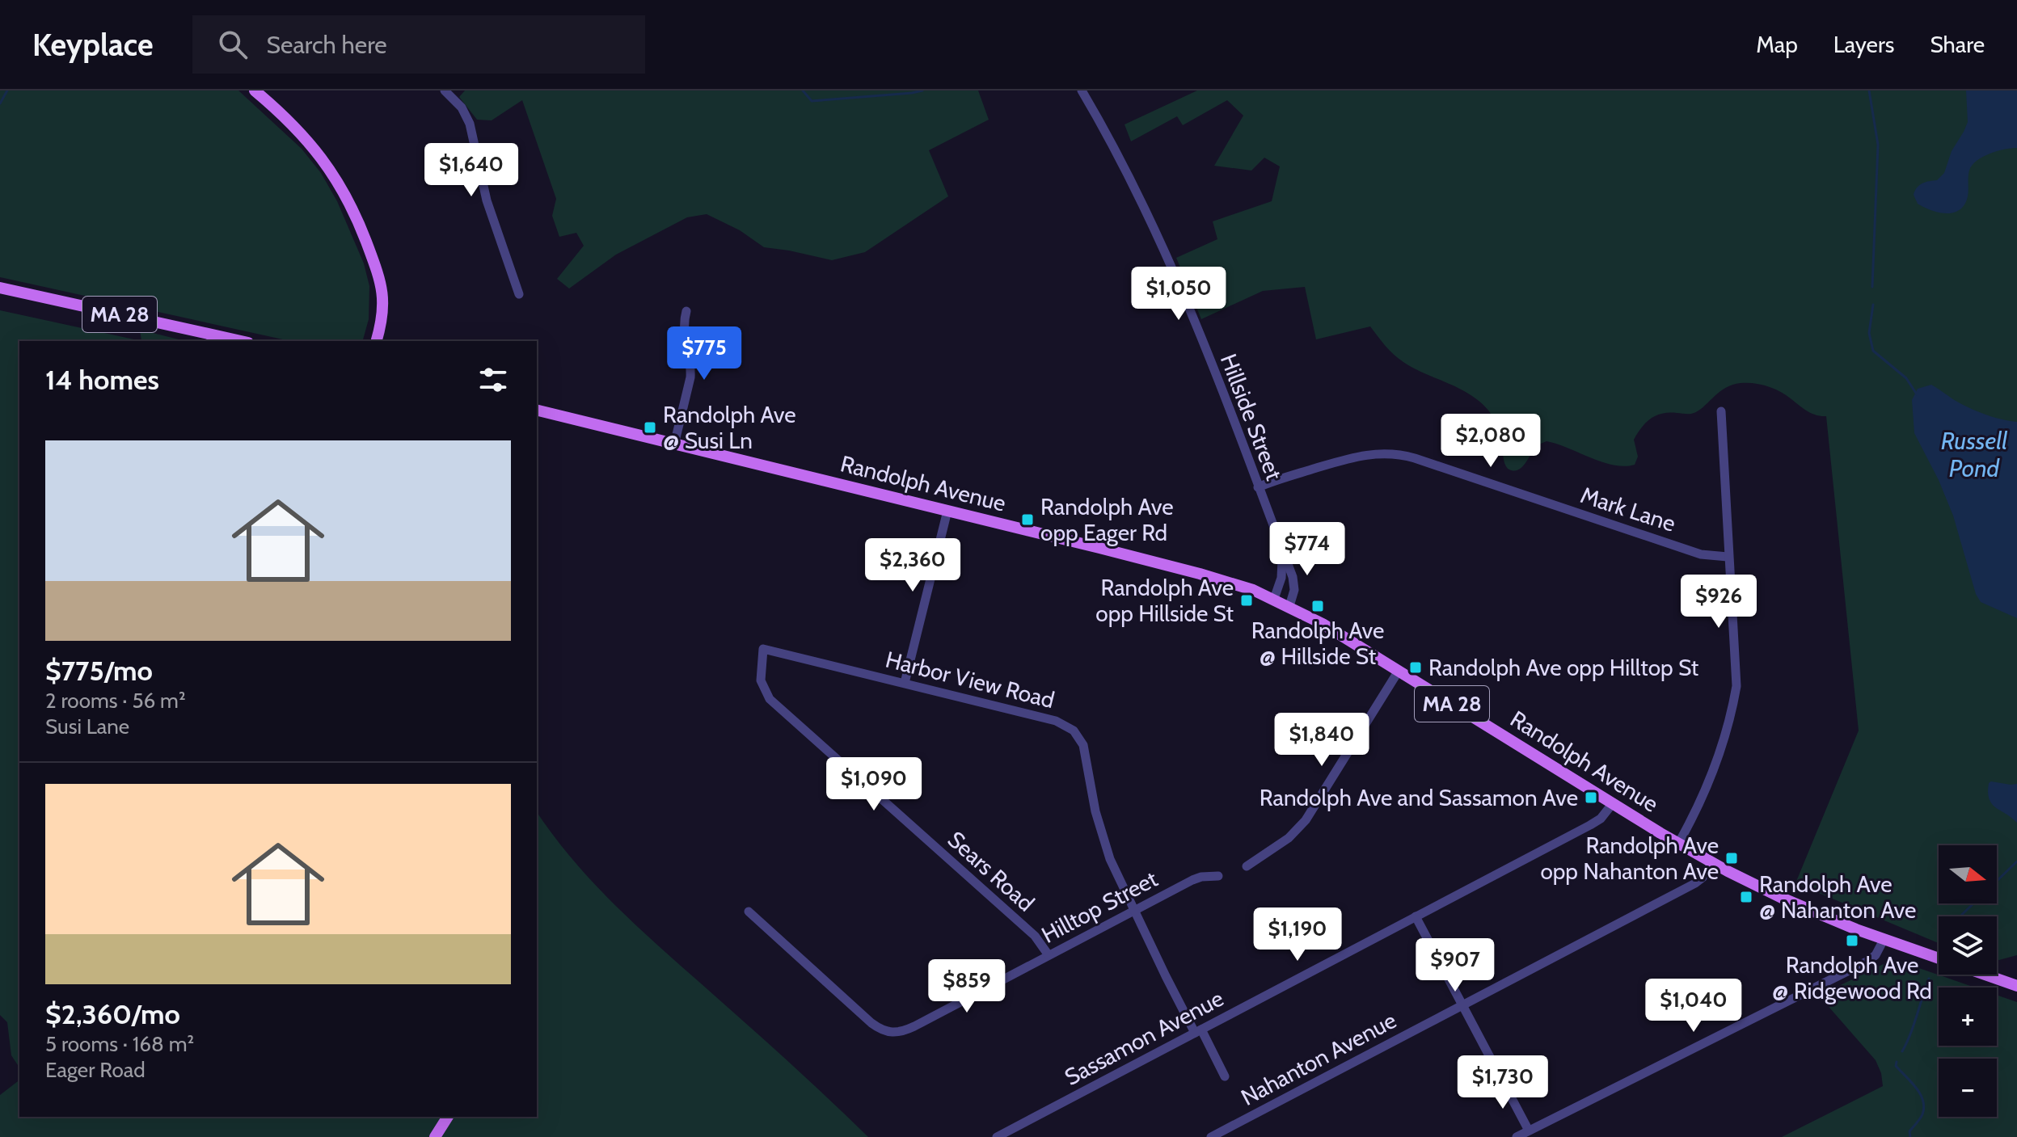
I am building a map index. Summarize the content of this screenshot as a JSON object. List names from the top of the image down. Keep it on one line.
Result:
{"streets":{"main road":["MA 28","Randolph Avenue"],"street":["Hillside Street","Mark Lane","Harbor View Road","Sears Road","Hilltop Street","Sassamon Avenue","Nahanton Avenue"]},"crossings":[["Hillside Street","Randolph Avenue"],["Hillside Street","Mark Lane"],["Randolph Avenue","Sassamon Avenue"],["Randolph Avenue","Nahanton Avenue"],["Harbor View Road","Sears Road"],["Harbor View Road","Hilltop Street"],["Harbor View Road","Sassamon Avenue"],["Sears Road","Hilltop Street"]],"water":["Russell Pond"],"places":{"transit":["Randolph Ave @ Susi Ln","Randolph Ave opp Eager Rd","Randolph Ave opp Hillside St","Randolph Ave @ Hillside St","Randolph Ave opp Hilltop St","Randolph Ave and Sassamon Ave","Randolph Ave opp Nahanton Ave","Randolph Ave @ Nahanton Ave","Randolph Ave @ Ridgewood Rd"]},"north":"right","page":{"header":"Keyplace","search":"Search here","nav":["Map","Layers","Share"],"price":["$1,640","$1,050","$775","$2,080","$774","$2,360","$926","$1,840","$1,090","$1,190","$907","$859","$1,040","$1,730"],"heading":"14 homes","list":[{"name":"$775/mo","note":"2 rooms · 56 m² · Susi Lane"},{"name":"$2,360/mo","note":"5 rooms · 168 m² · Eager Road"}],"map_buttons":["+","−"]}}
